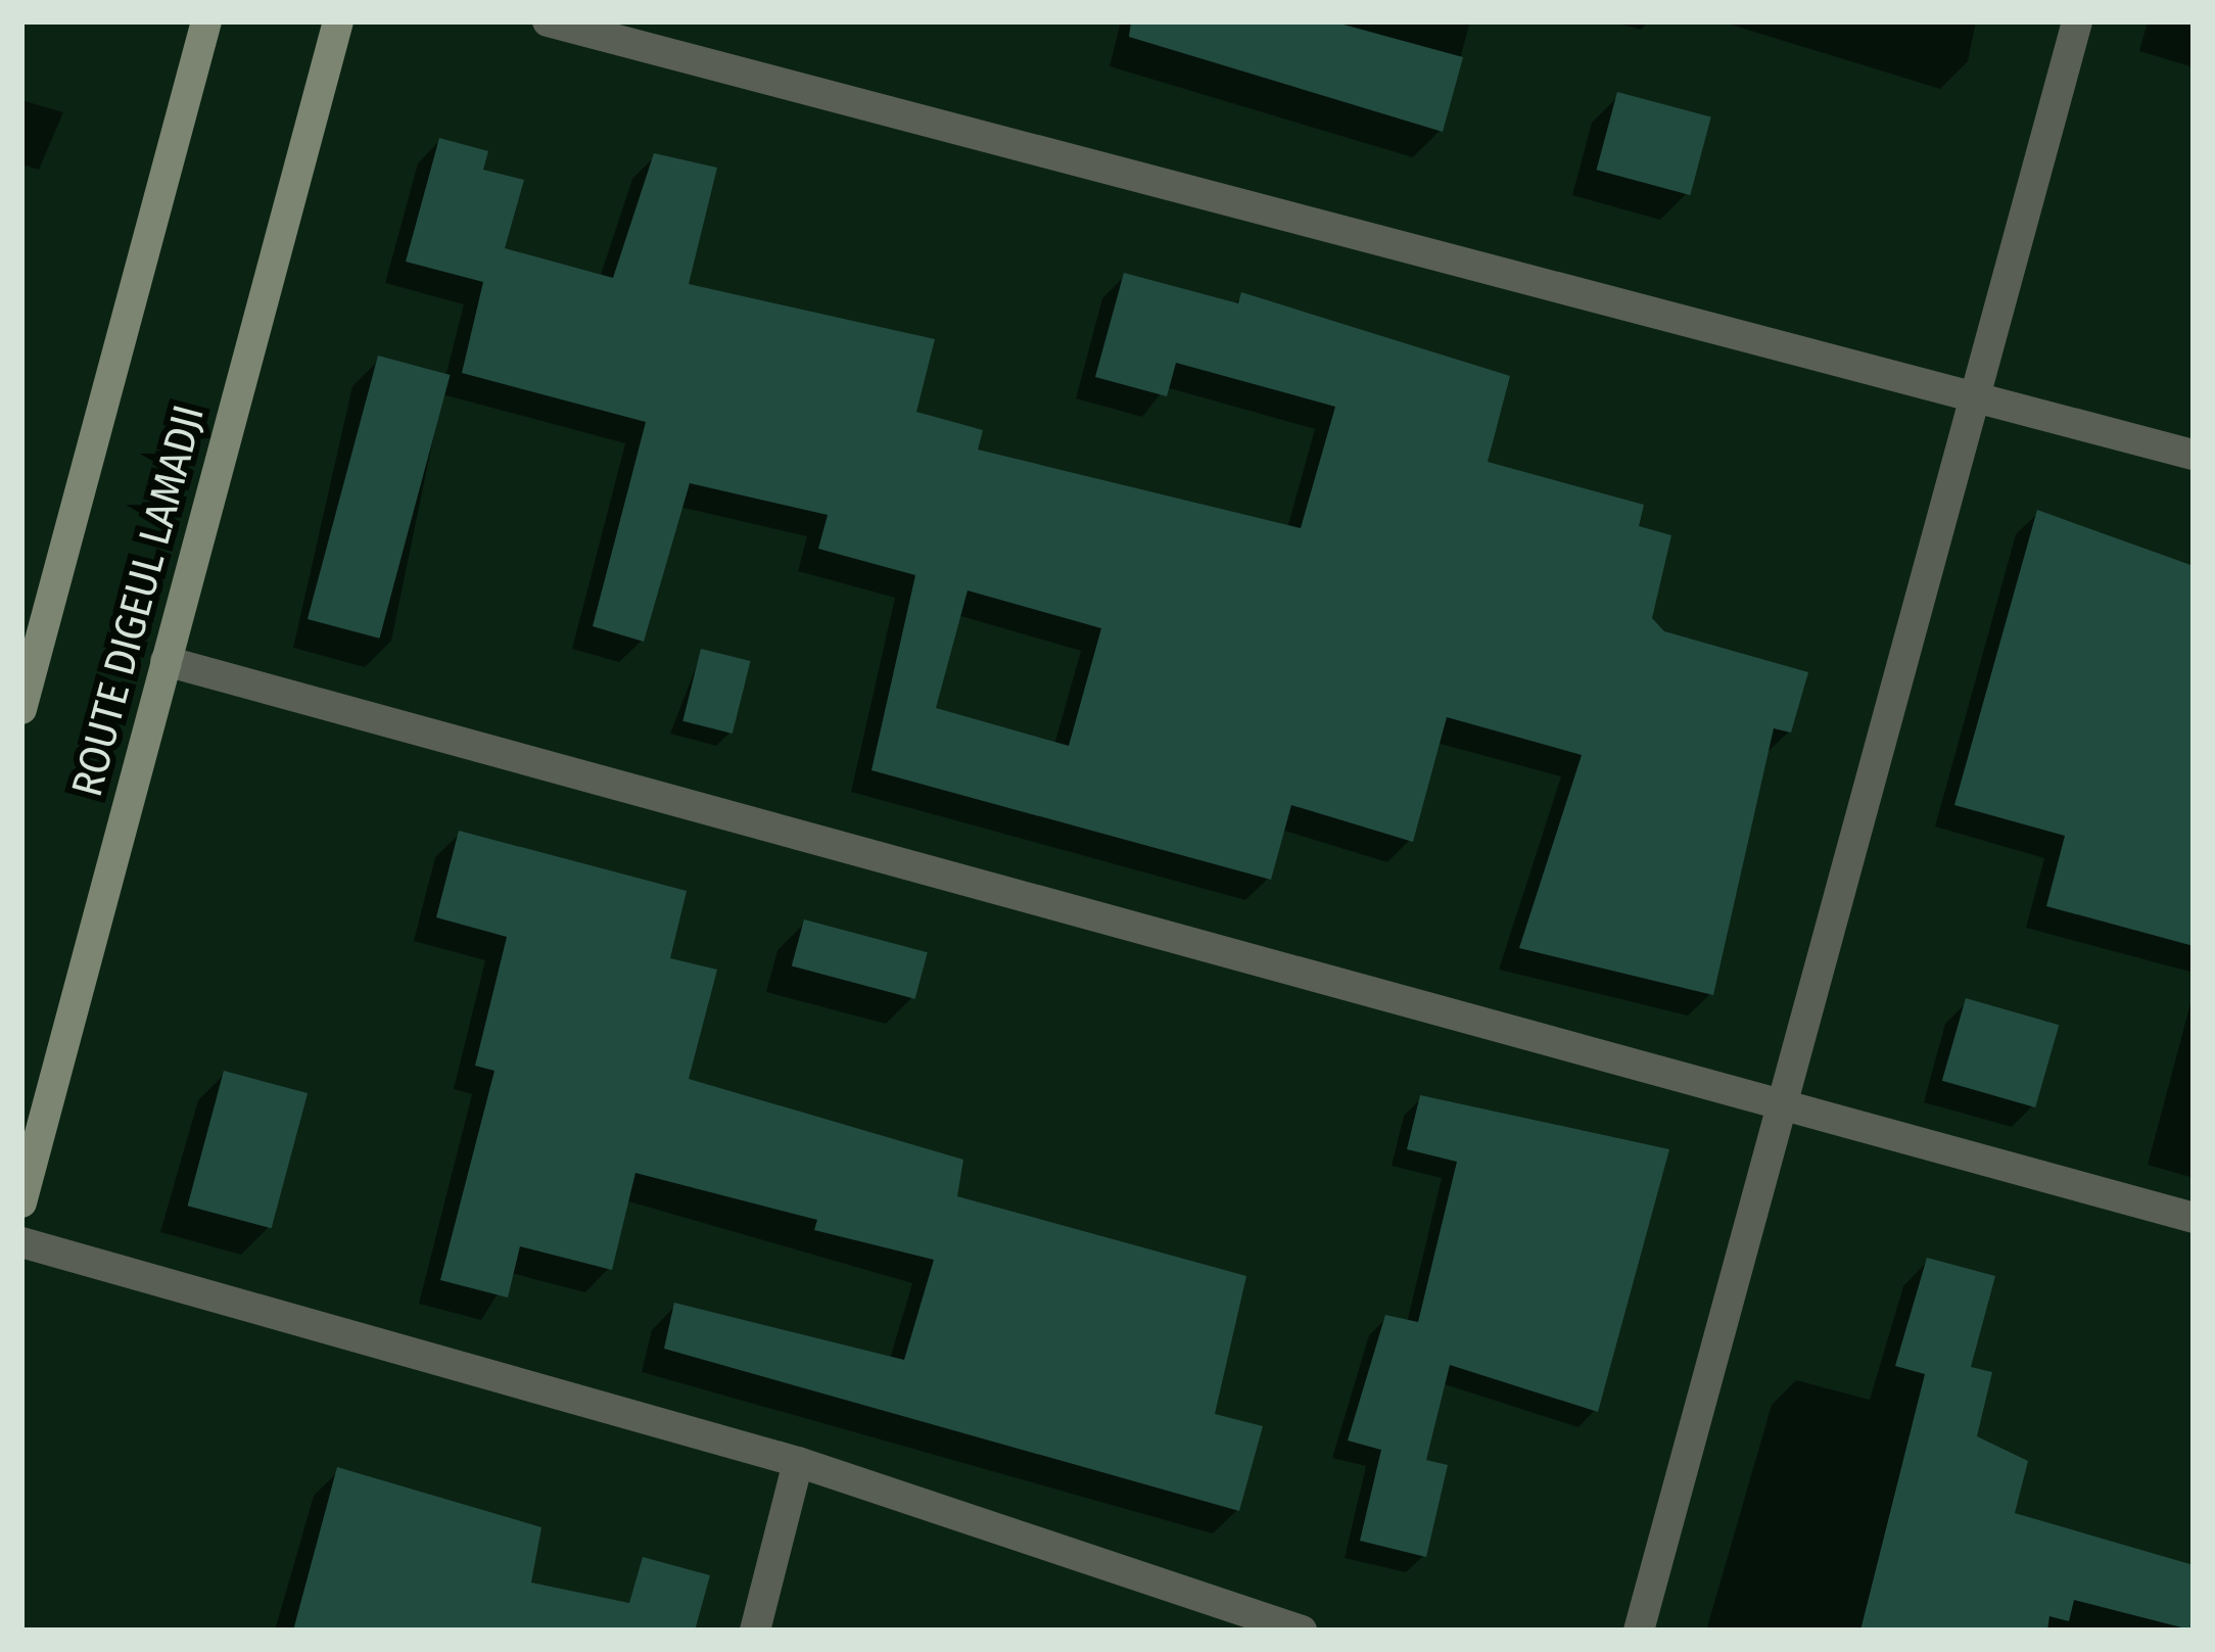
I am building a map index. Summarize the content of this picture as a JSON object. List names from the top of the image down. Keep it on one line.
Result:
{"streets":{"main road":["ROUTE DIGEUL LAMADJI"]}}
